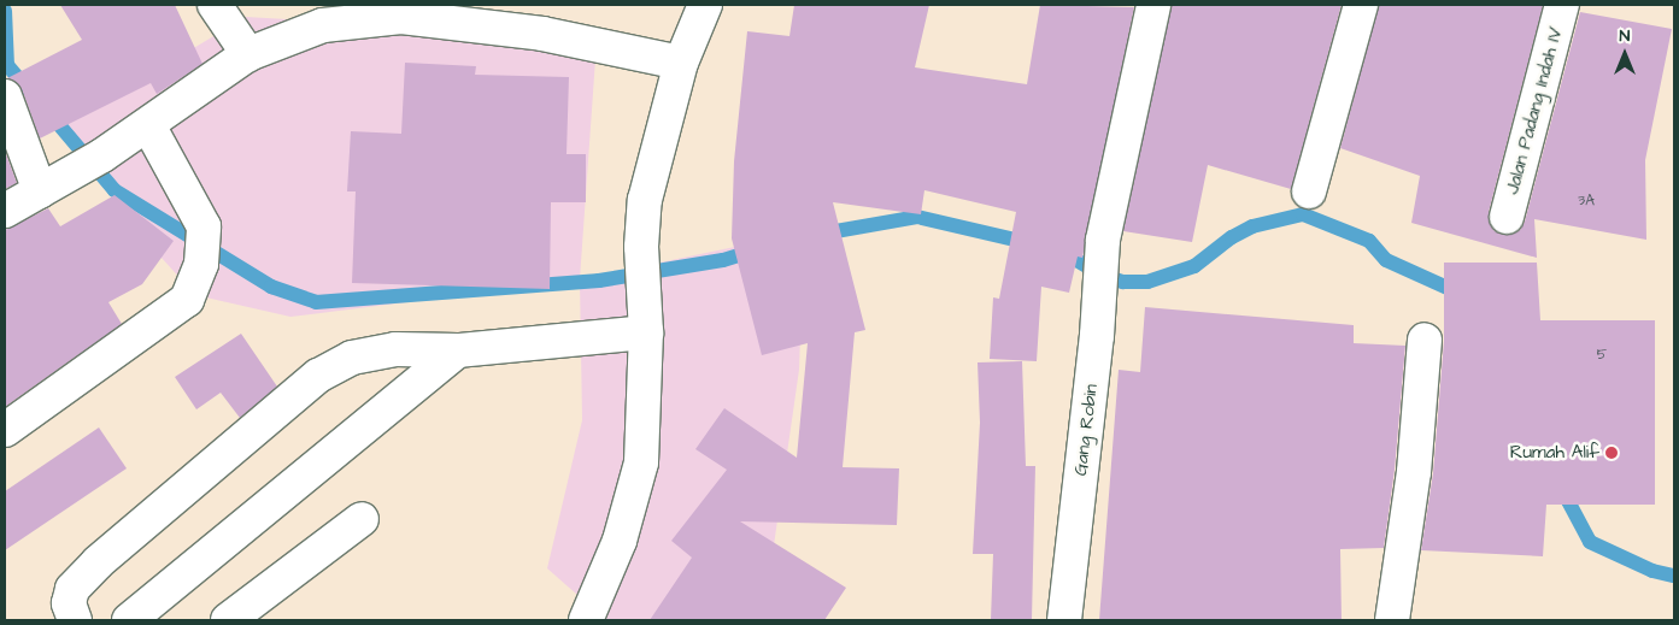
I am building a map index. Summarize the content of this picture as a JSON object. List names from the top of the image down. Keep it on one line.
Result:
{"streets":{"street":["Jalan Padang Indah IV","Gang Robin"]},"places":["Rumah Alif"],"house_numbers":["3A","5"],"north":"top"}
